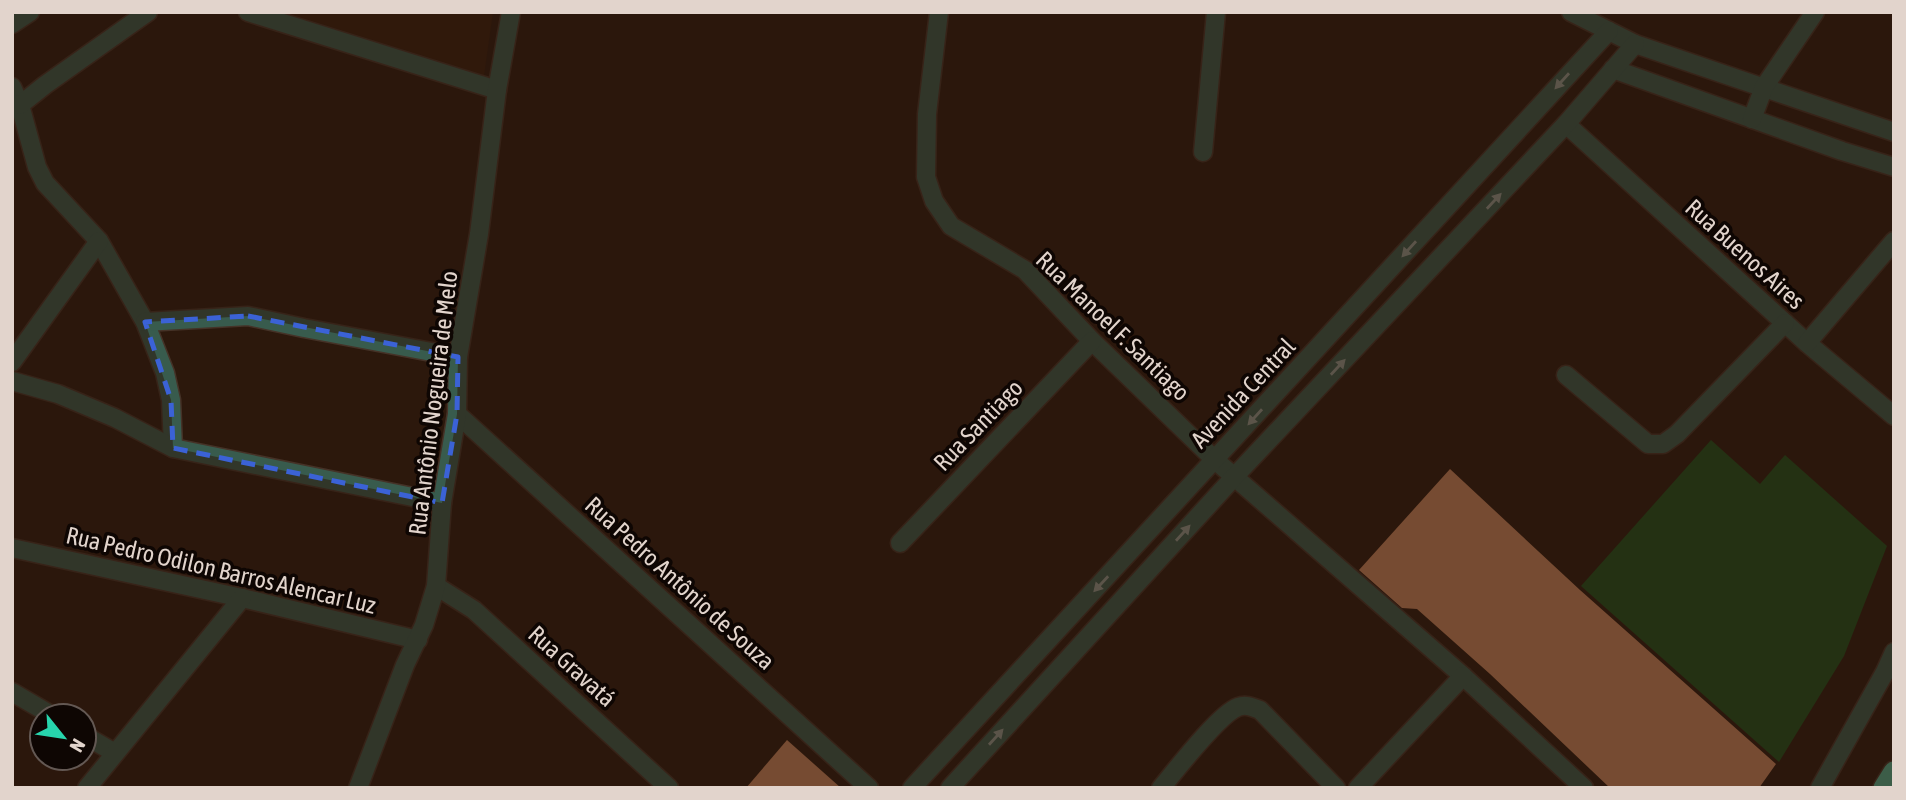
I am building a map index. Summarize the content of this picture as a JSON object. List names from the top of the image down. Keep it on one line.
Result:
{"streets":{"street":["Rua Buenos Aires","Rua Manoel F. Santiago","Avenida Central","Rua Antônio Nogueira de Melo","Rua Santiago","Rua Pedro Odilon Barros Alencar Luz","Rua Pedro Antônio de Souza","Rua Gravatá"]},"crossings":[["Rua Buenos Aires","Avenida Central"],["Rua Manoel F. Santiago","Avenida Central"],["Rua Manoel F. Santiago","Rua Santiago"],["Rua Antônio Nogueira de Melo","Rua Pedro Odilon Barros Alencar Luz"],["Rua Antônio Nogueira de Melo","Rua Pedro Antônio de Souza"],["Rua Antônio Nogueira de Melo","Rua Gravatá"]],"north":"bottom right"}
